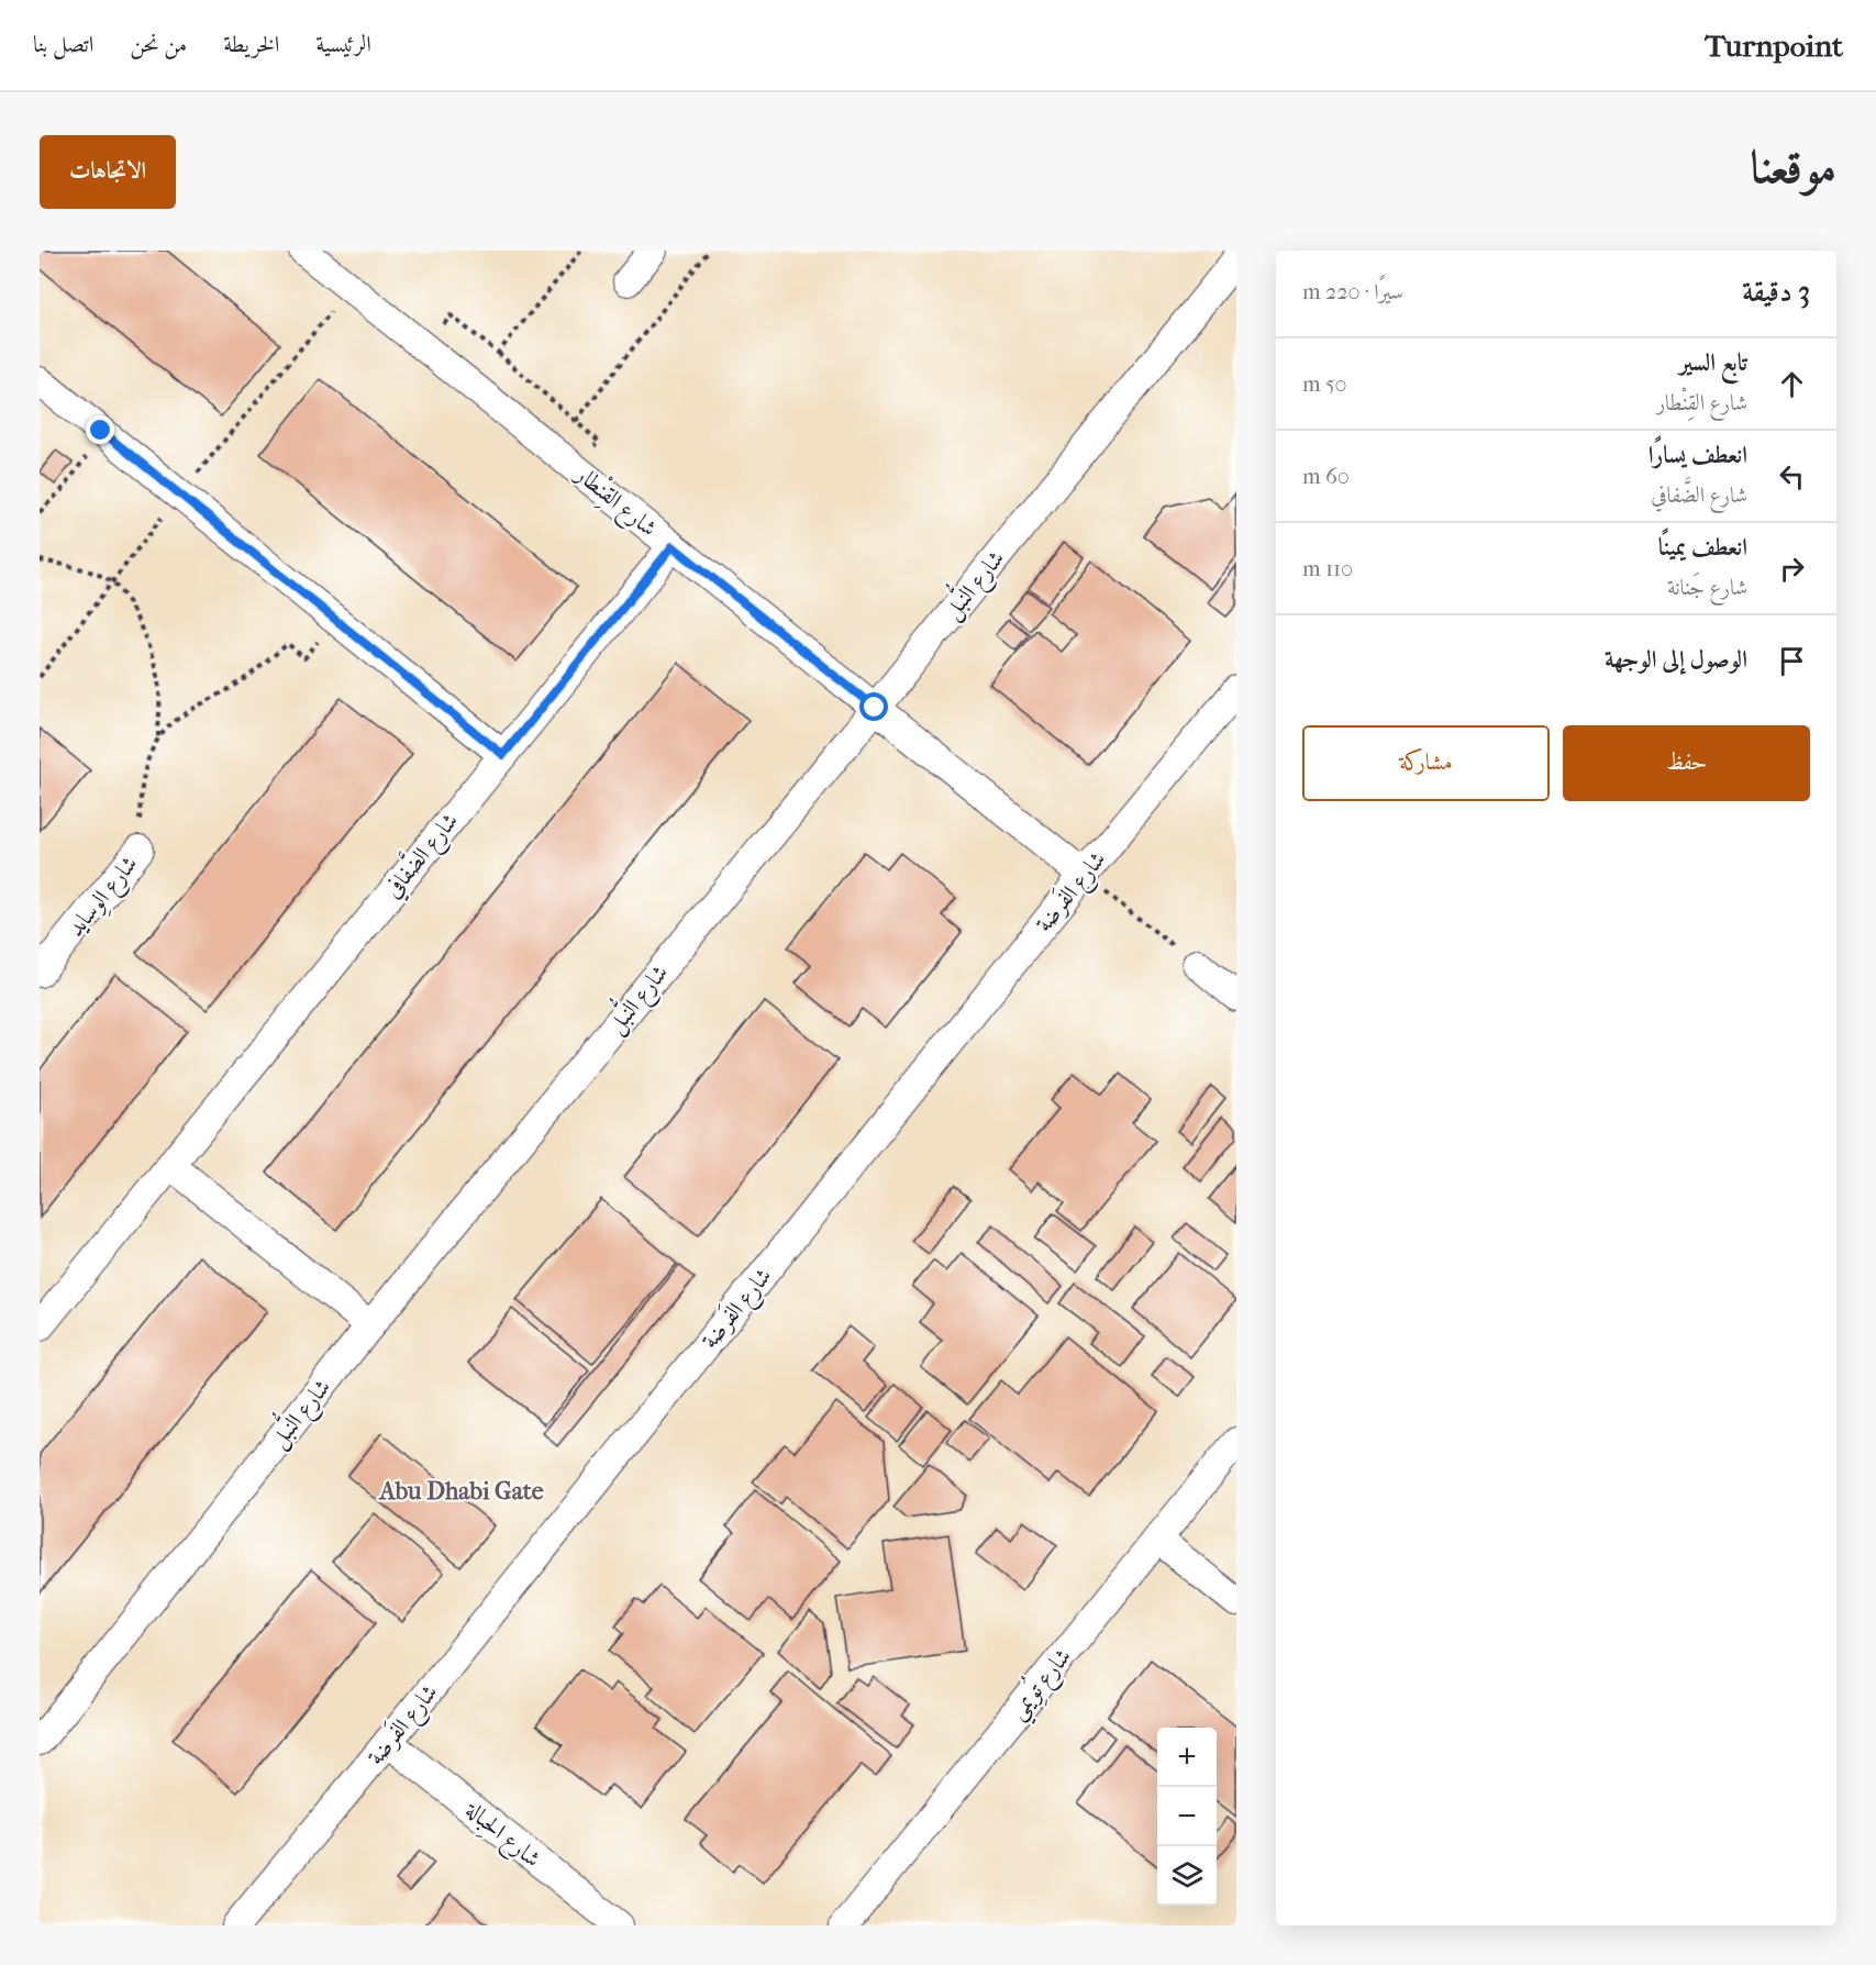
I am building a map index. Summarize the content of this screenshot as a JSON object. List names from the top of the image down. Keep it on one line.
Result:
{"streets":{"street":["شارع القِنْطار","شارع النُّبل","شارع الضَّفافي","شارع الفَرضة","شارع الوِسايد","شارع تُوِيمي","شارع الحِبالة"]},"crossings":[["شارع القِنْطار","شارع النُّبل"],["شارع القِنْطار","شارع الضَّفافي"],["شارع القِنْطار","شارع الفَرضة"],["شارع الفَرضة","شارع الحِبالة"]],"districts":["Abu Dhabi Gate"],"page":{"header":"Turnpoint","nav":["الرئيسية","الخريطة","من نحن","اتصل بنا"],"title":"موقعنا","buttons":["الاتجاهات",["حفظ","مشاركة"]],"heading":["3 دقيقة","سيرًا · 220 m"],"list":[["تابع السير","شارع القِنْطار","50 m"],["انعطف يسارًا","شارع الضَّفافي","60 m"],["انعطف يمينًا","شارع جَنانة","110 m"],"الوصول إلى الوجهة"],"map_buttons":["+","−"]}}
